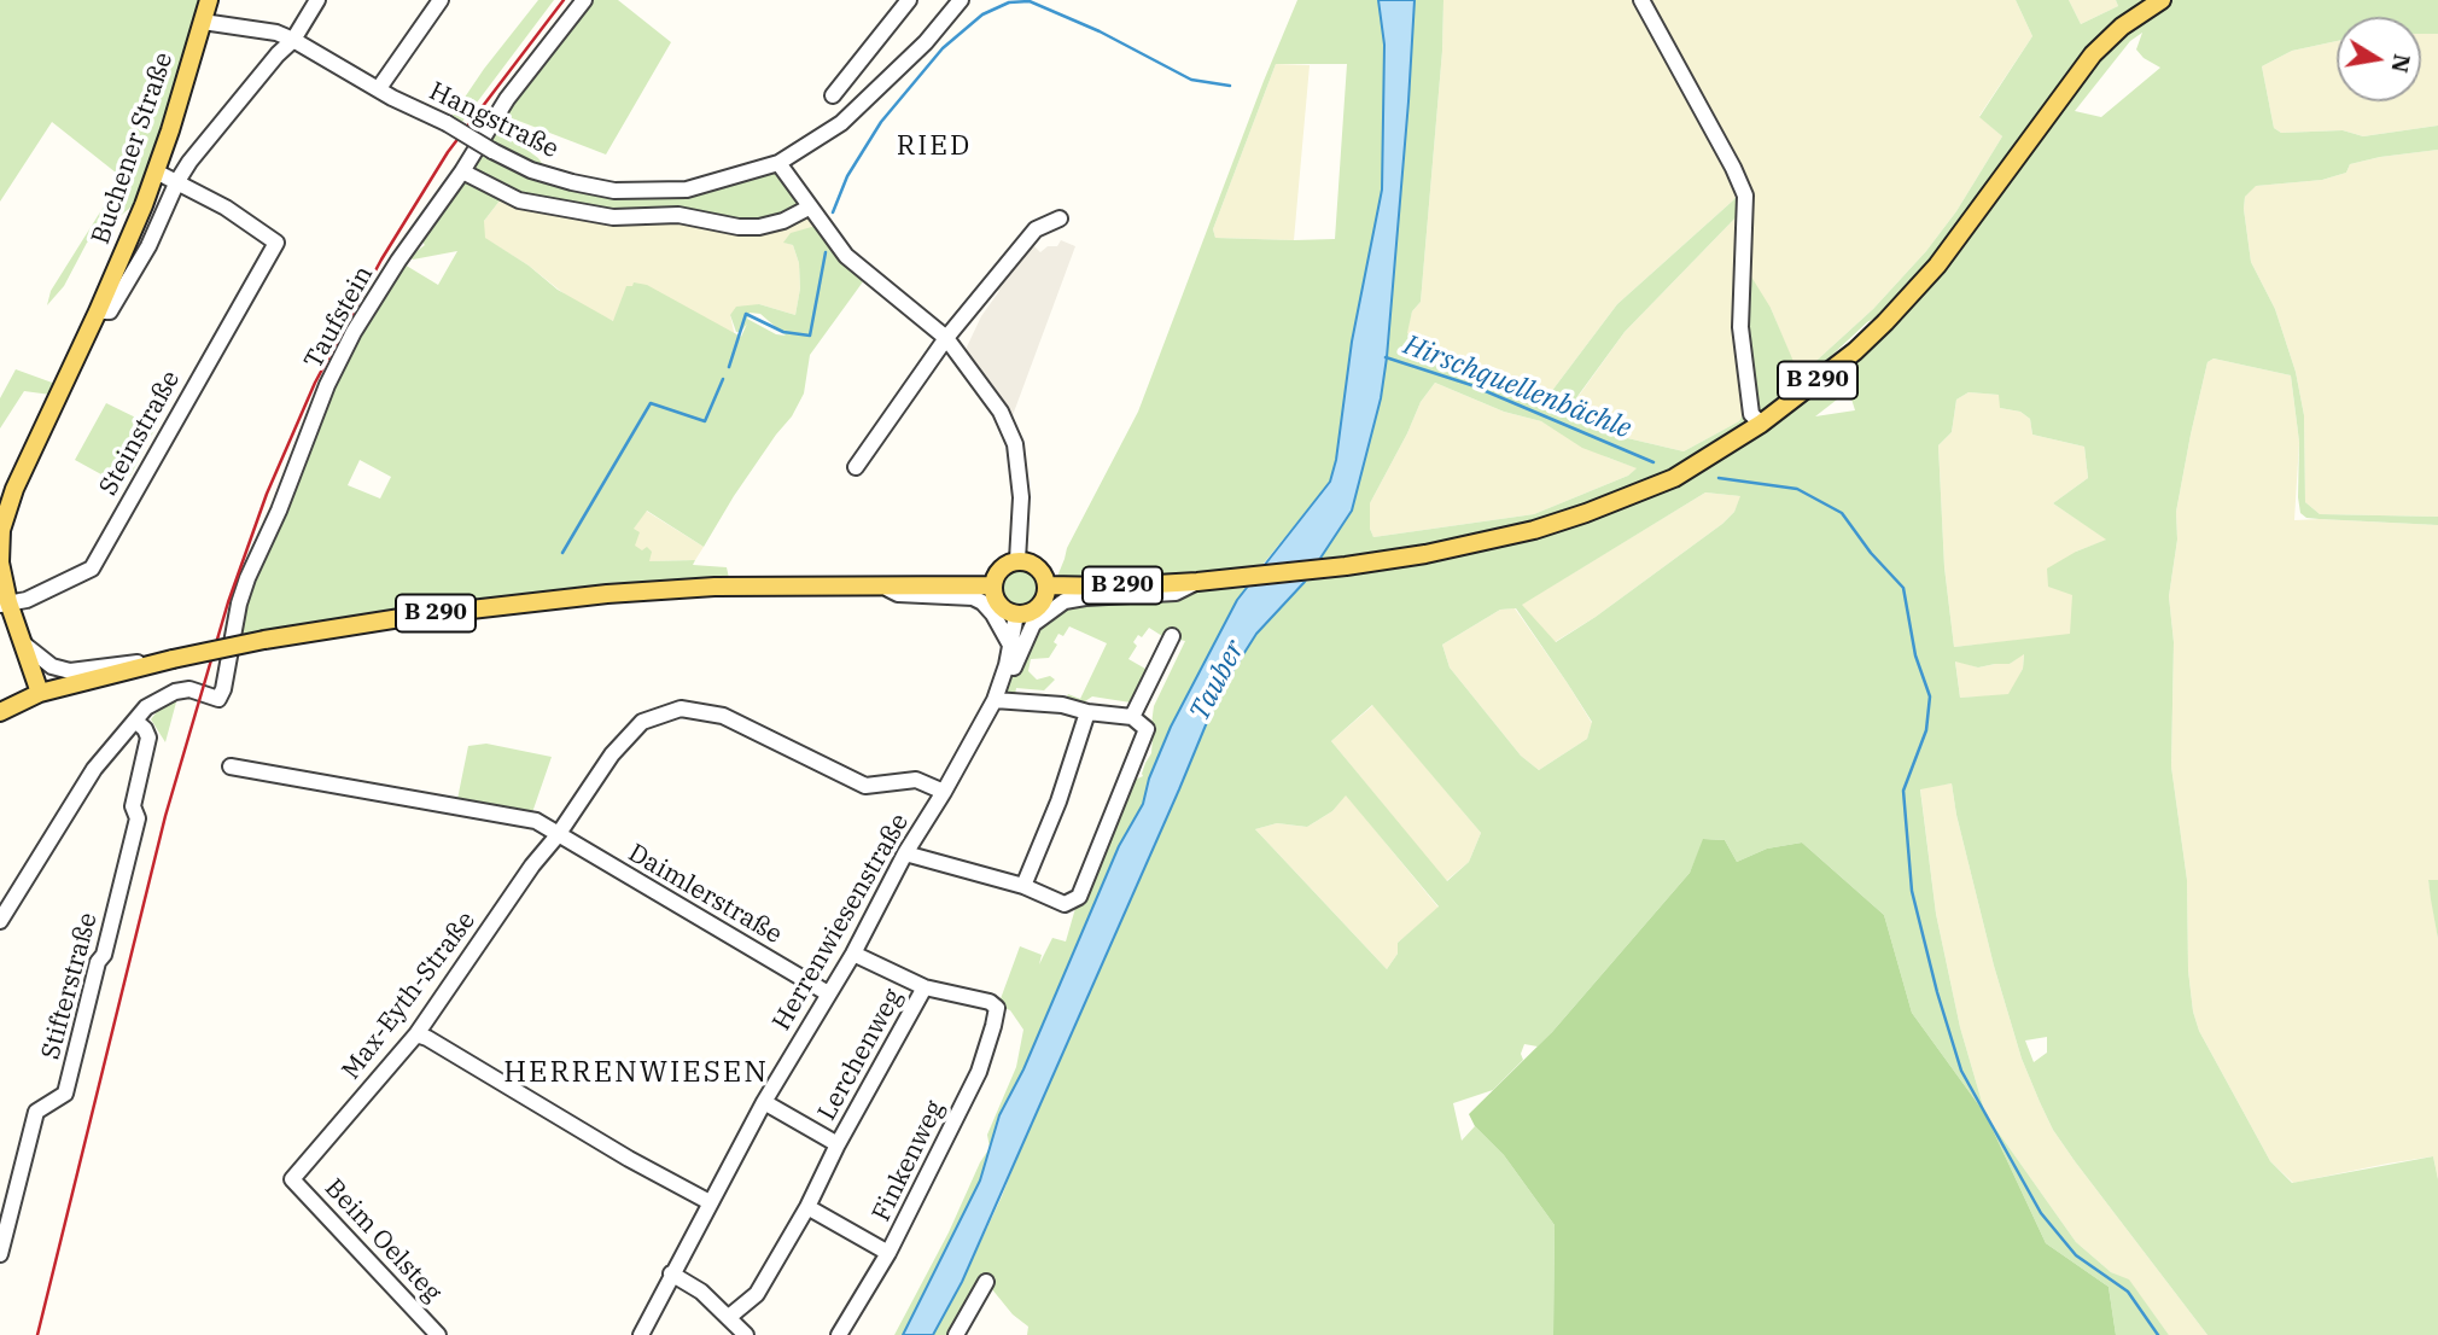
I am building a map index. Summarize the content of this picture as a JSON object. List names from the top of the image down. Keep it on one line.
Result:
{"streets":{"main road":["Buchener Straße","B 290"],"street":["Hangstraße","Taufstein","Steinstraße","Daimlerstraße","Herrenwiesenstraße","Stifterstraße","Max-Eyth-Straße","Lerchenweg","Finkenweg","Beim Oelsteg"]},"crossings":[["Hangstraße","Buchener Straße"],["Buchener Straße","B 290"],["Buchener Straße","Steinstraße"],["Taufstein","Stifterstraße"],["B 290","Herrenwiesenstraße"],["Daimlerstraße","Herrenwiesenstraße"],["Daimlerstraße","Max-Eyth-Straße"],["Herrenwiesenstraße","Max-Eyth-Straße"],["Herrenwiesenstraße","Lerchenweg"],["Max-Eyth-Straße","Beim Oelsteg"],["Lerchenweg","Finkenweg"]],"districts":["RIED","HERRENWIESEN"],"water":["Hirschquellenbächle","Tauber"],"north":"right"}
